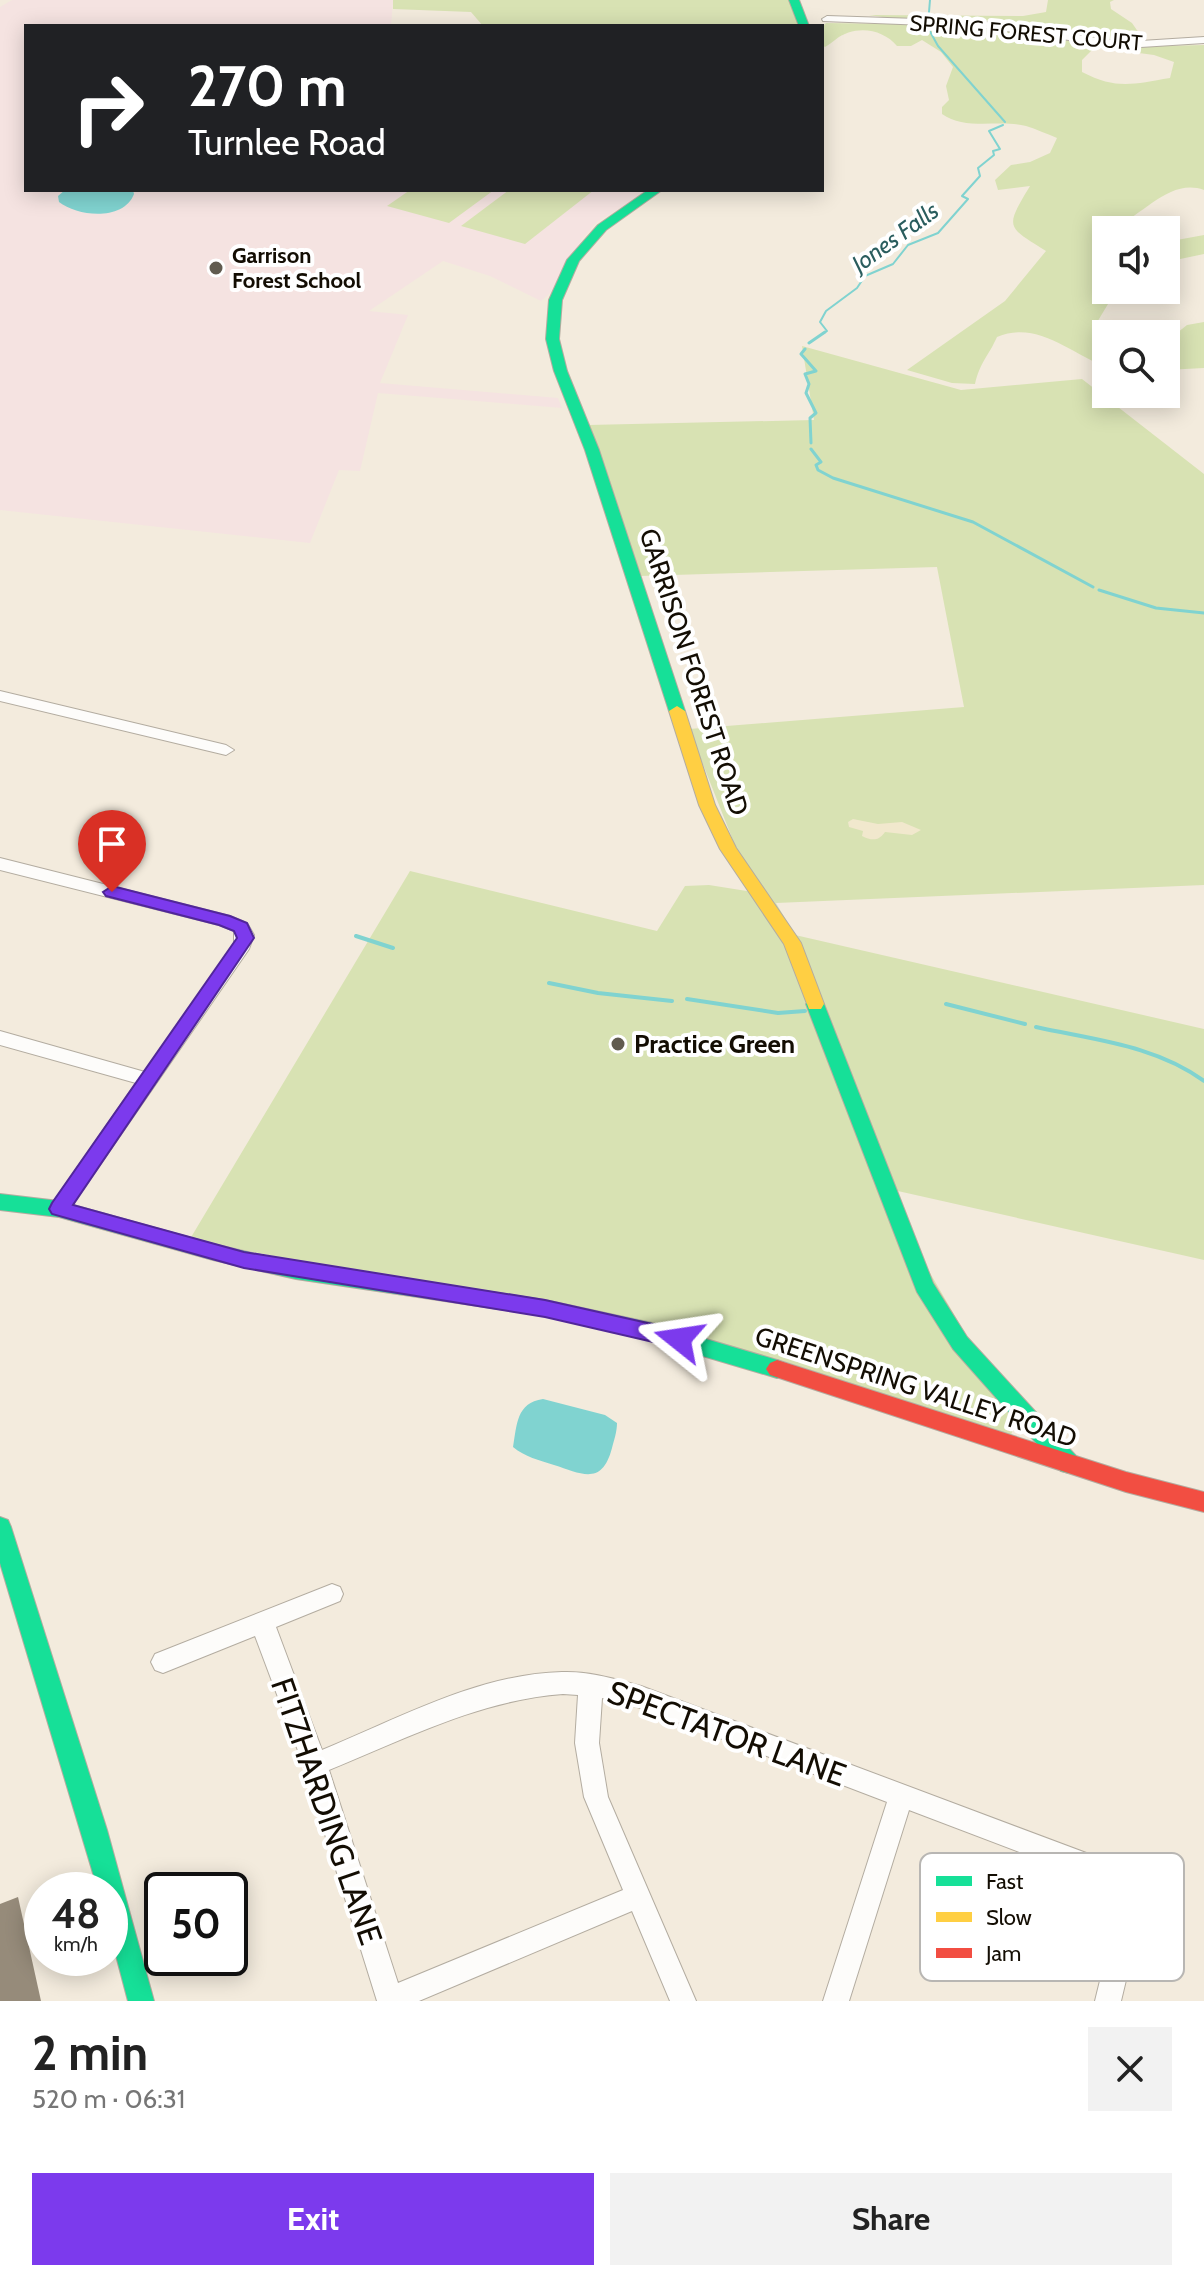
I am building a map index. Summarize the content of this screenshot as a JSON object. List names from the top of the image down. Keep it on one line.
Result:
{"streets":{"main road":["GARRISON FOREST ROAD","GREENSPRING VALLEY ROAD"],"street":["SPRING FOREST COURT","SPECTATOR LANE","FITZHARDING LANE"]},"crossings":[["GARRISON FOREST ROAD","GREENSPRING VALLEY ROAD"],["SPECTATOR LANE","FITZHARDING LANE"]],"water":["Jones Falls"],"places":["Garrison Forest School","Practice Green"],"legend":["Fast","Slow","Jam"],"page":{"turn":["270 m","Turnlee Road"],"speed":"48 km/h","limit":"50","heading":["2 min","520 m · 06:31"],"buttons":["Exit","Share"]}}
